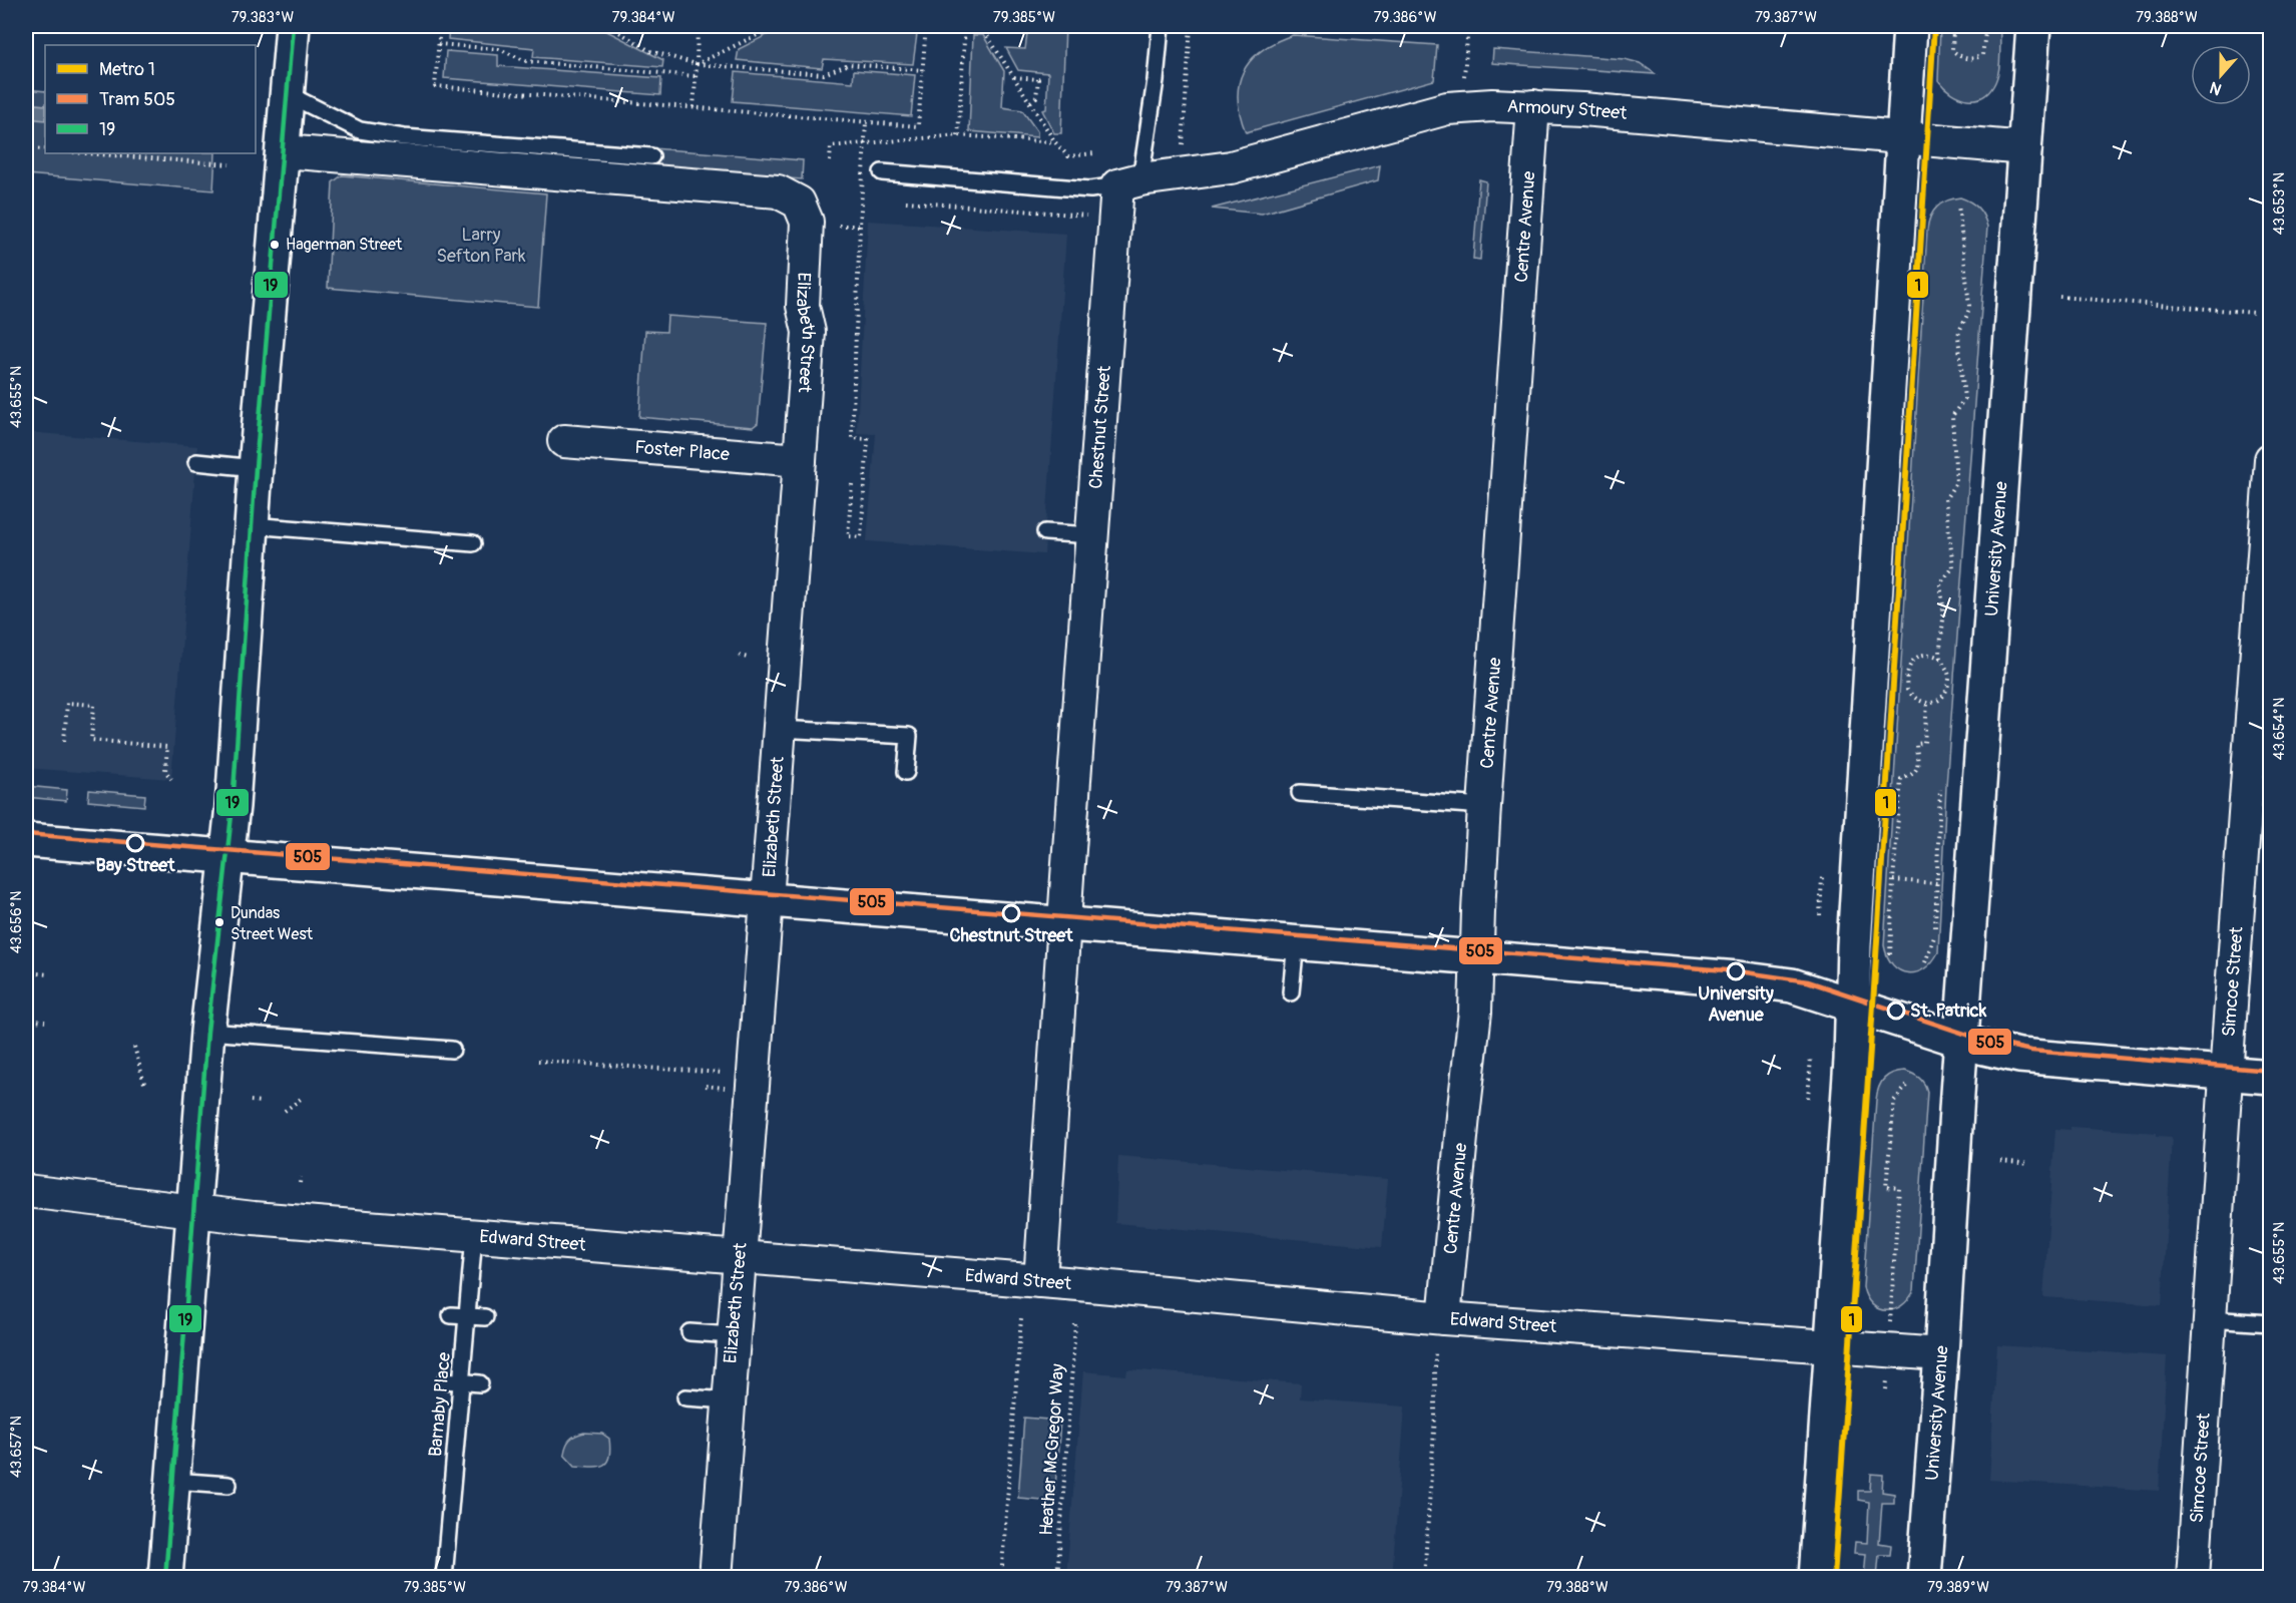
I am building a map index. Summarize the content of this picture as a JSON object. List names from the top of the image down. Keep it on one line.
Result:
{"streets":{"main road":["University Avenue"],"street":["Armoury Street","Centre Avenue","Elizabeth Street","Chestnut Street","Foster Place","Simcoe Street","Edward Street"],"lane":["Barnaby Place"],"path":["Heather McGregor Way"]},"crossings":[["Armoury Street","Centre Avenue"],["Armoury Street","Chestnut Street"],["Armoury Street","University Avenue"],["Centre Avenue","Edward Street"],["Elizabeth Street","Foster Place"],["Elizabeth Street","Edward Street"],["Chestnut Street","Edward Street"],["University Avenue","Edward Street"],["Edward Street","Barnaby Place"]],"parks":["Larry Sefton Park"],"places":["Hagerman Street","Bay Street","Chestnut Street","Dundas Street West","University Avenue","St. Patrick"],"lines":["metro line 1","transit line 19","tram line 505"],"legend":["Metro 1","Tram 505","19"],"north":"bottom","coordinates":["79.383°W","79.384°W","79.385°W","79.386°W","79.387°W","79.388°W","43.653°N","43.655°N","43.654°N","43.656°N","43.657°N","79.389°W"]}
